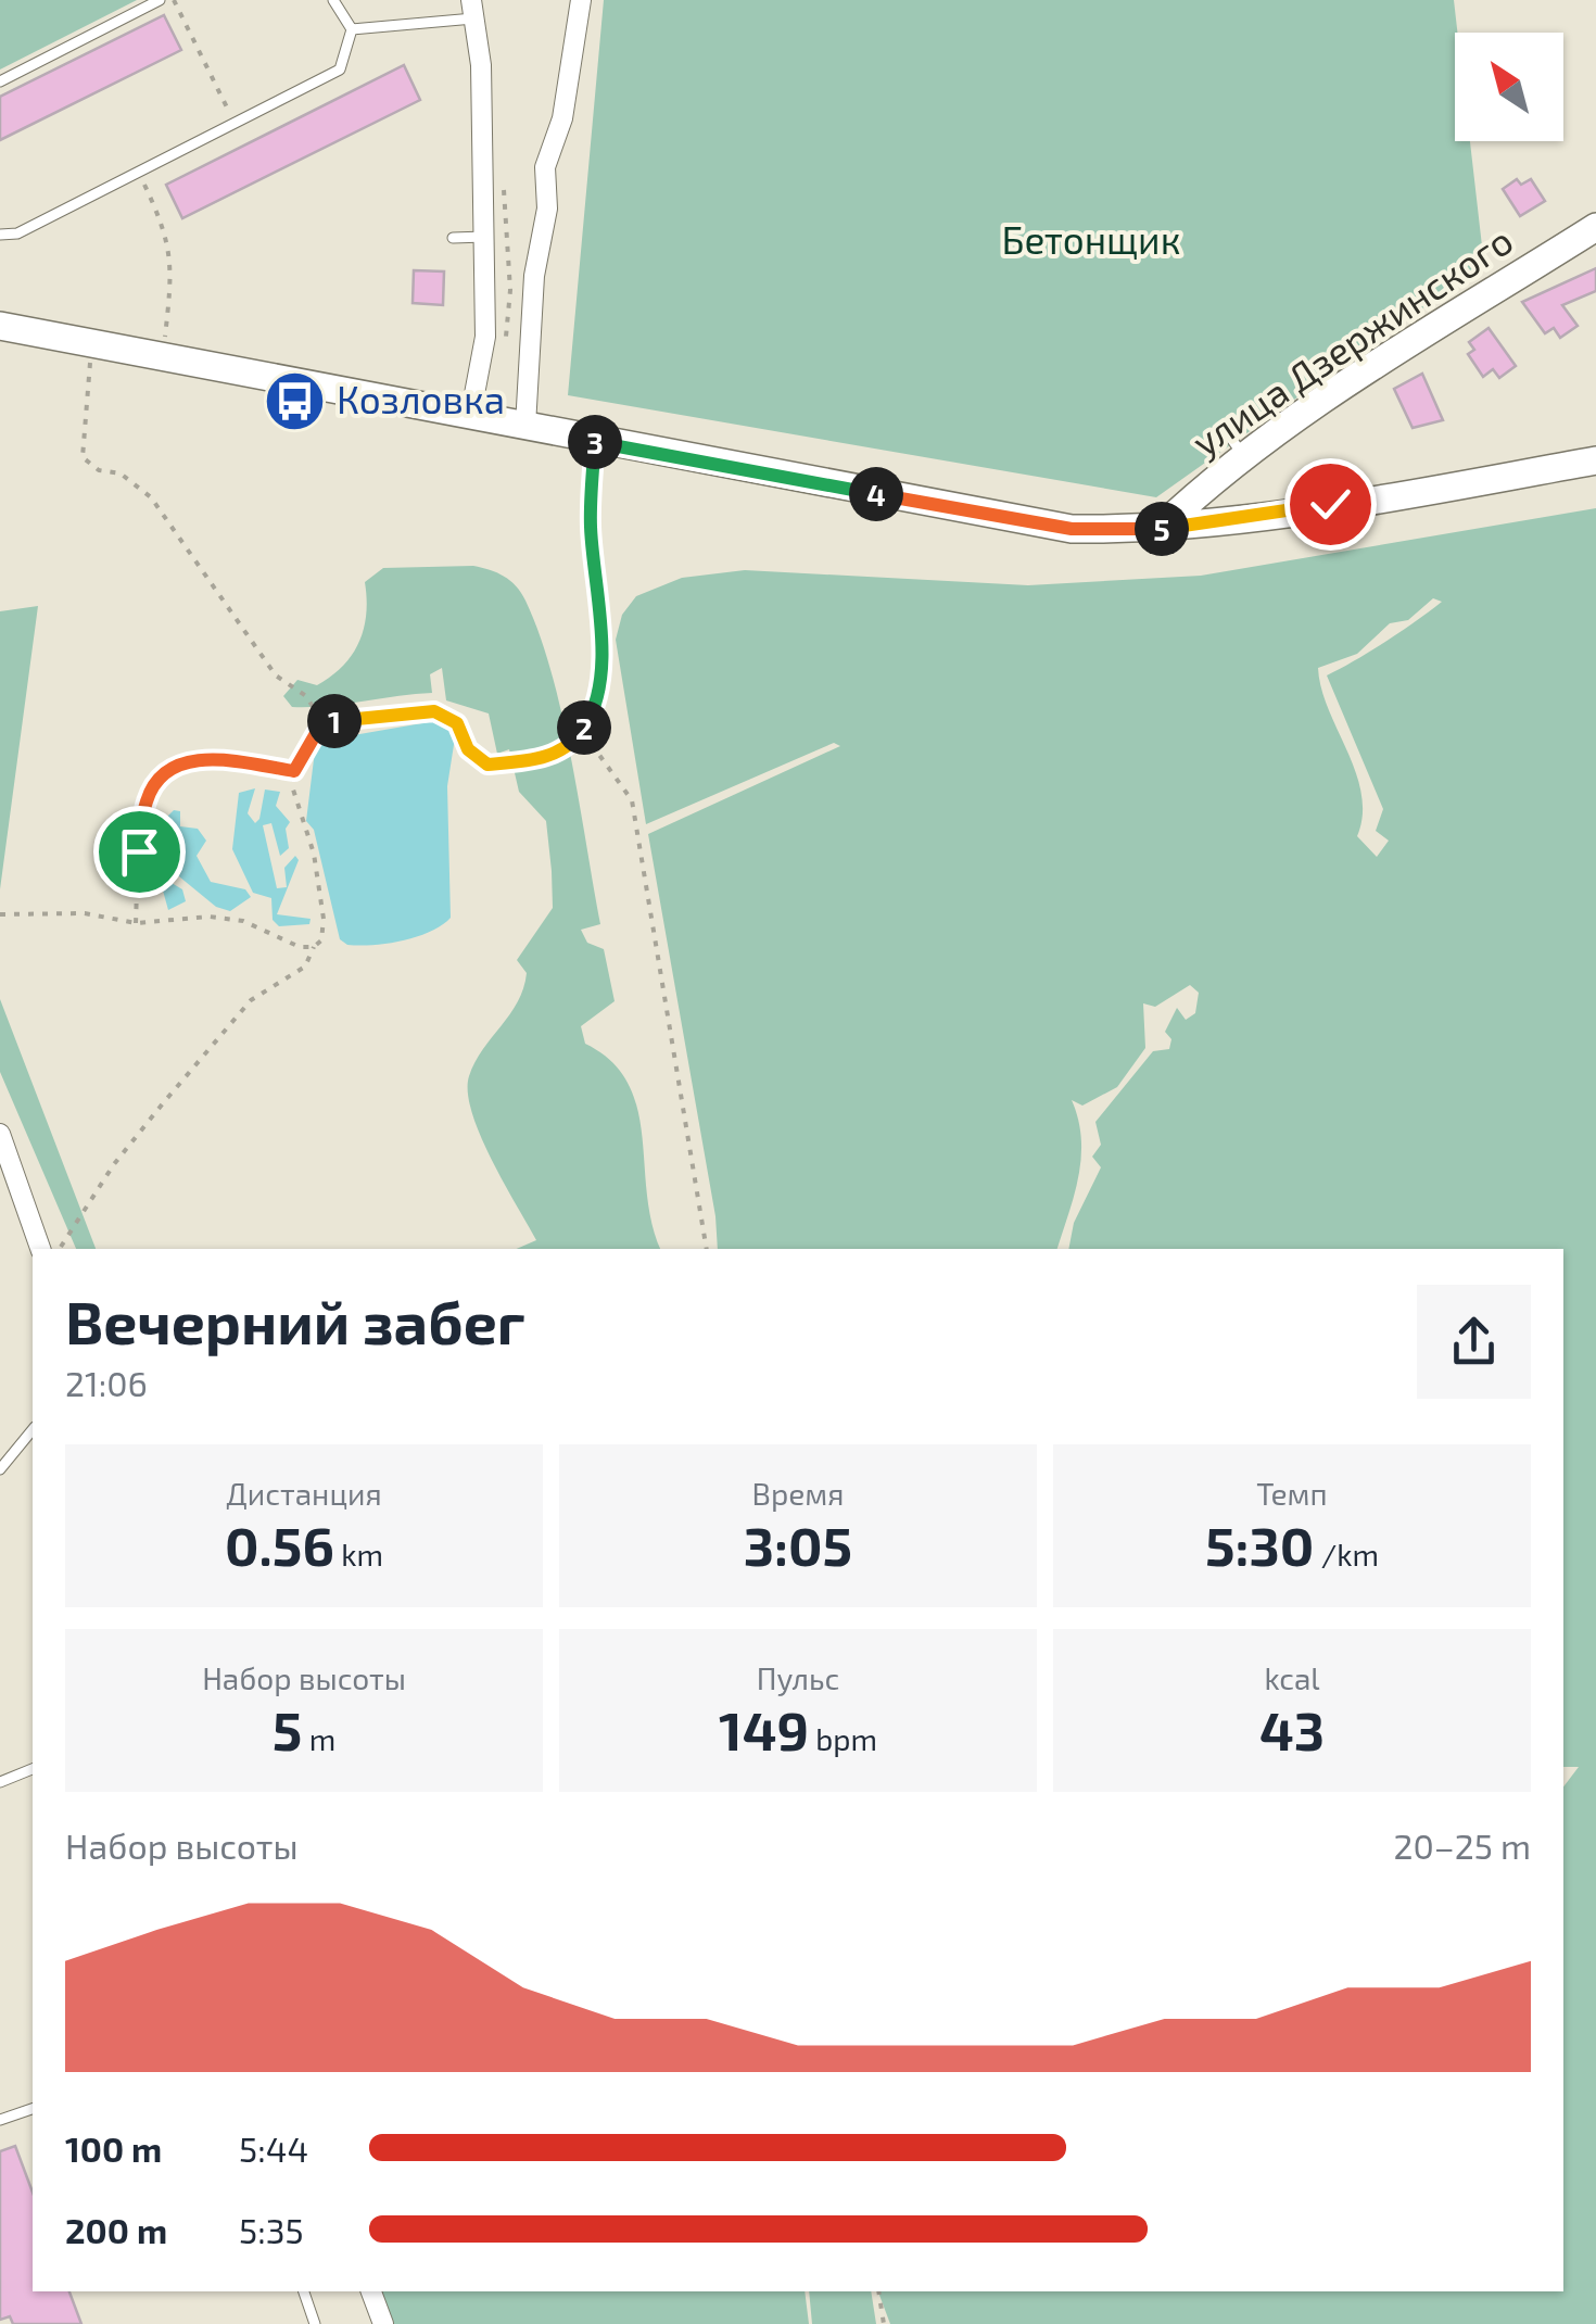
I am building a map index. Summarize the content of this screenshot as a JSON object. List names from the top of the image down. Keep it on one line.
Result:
{"streets":{"main road":["улица Дзержинского"]},"parks":["Бетонщик"],"places":{"bus stop":["Козловка"]},"north":"top left","page":{"pins":["3","4","5","1","2"],"heading":["Вечерний забег","21:06"],"stats":[["Дистанция","0.56 km"],["Время","3:05"],["Темп","5:30 /km"],["Набор высоты","5 m"],["Пульс","149 bpm"],["kcal","43"]],"chart":["Набор высоты","20–25 m"],"list":[{"name":"100 m","note":"5:44"},{"name":"200 m","note":"5:35"}]}}
